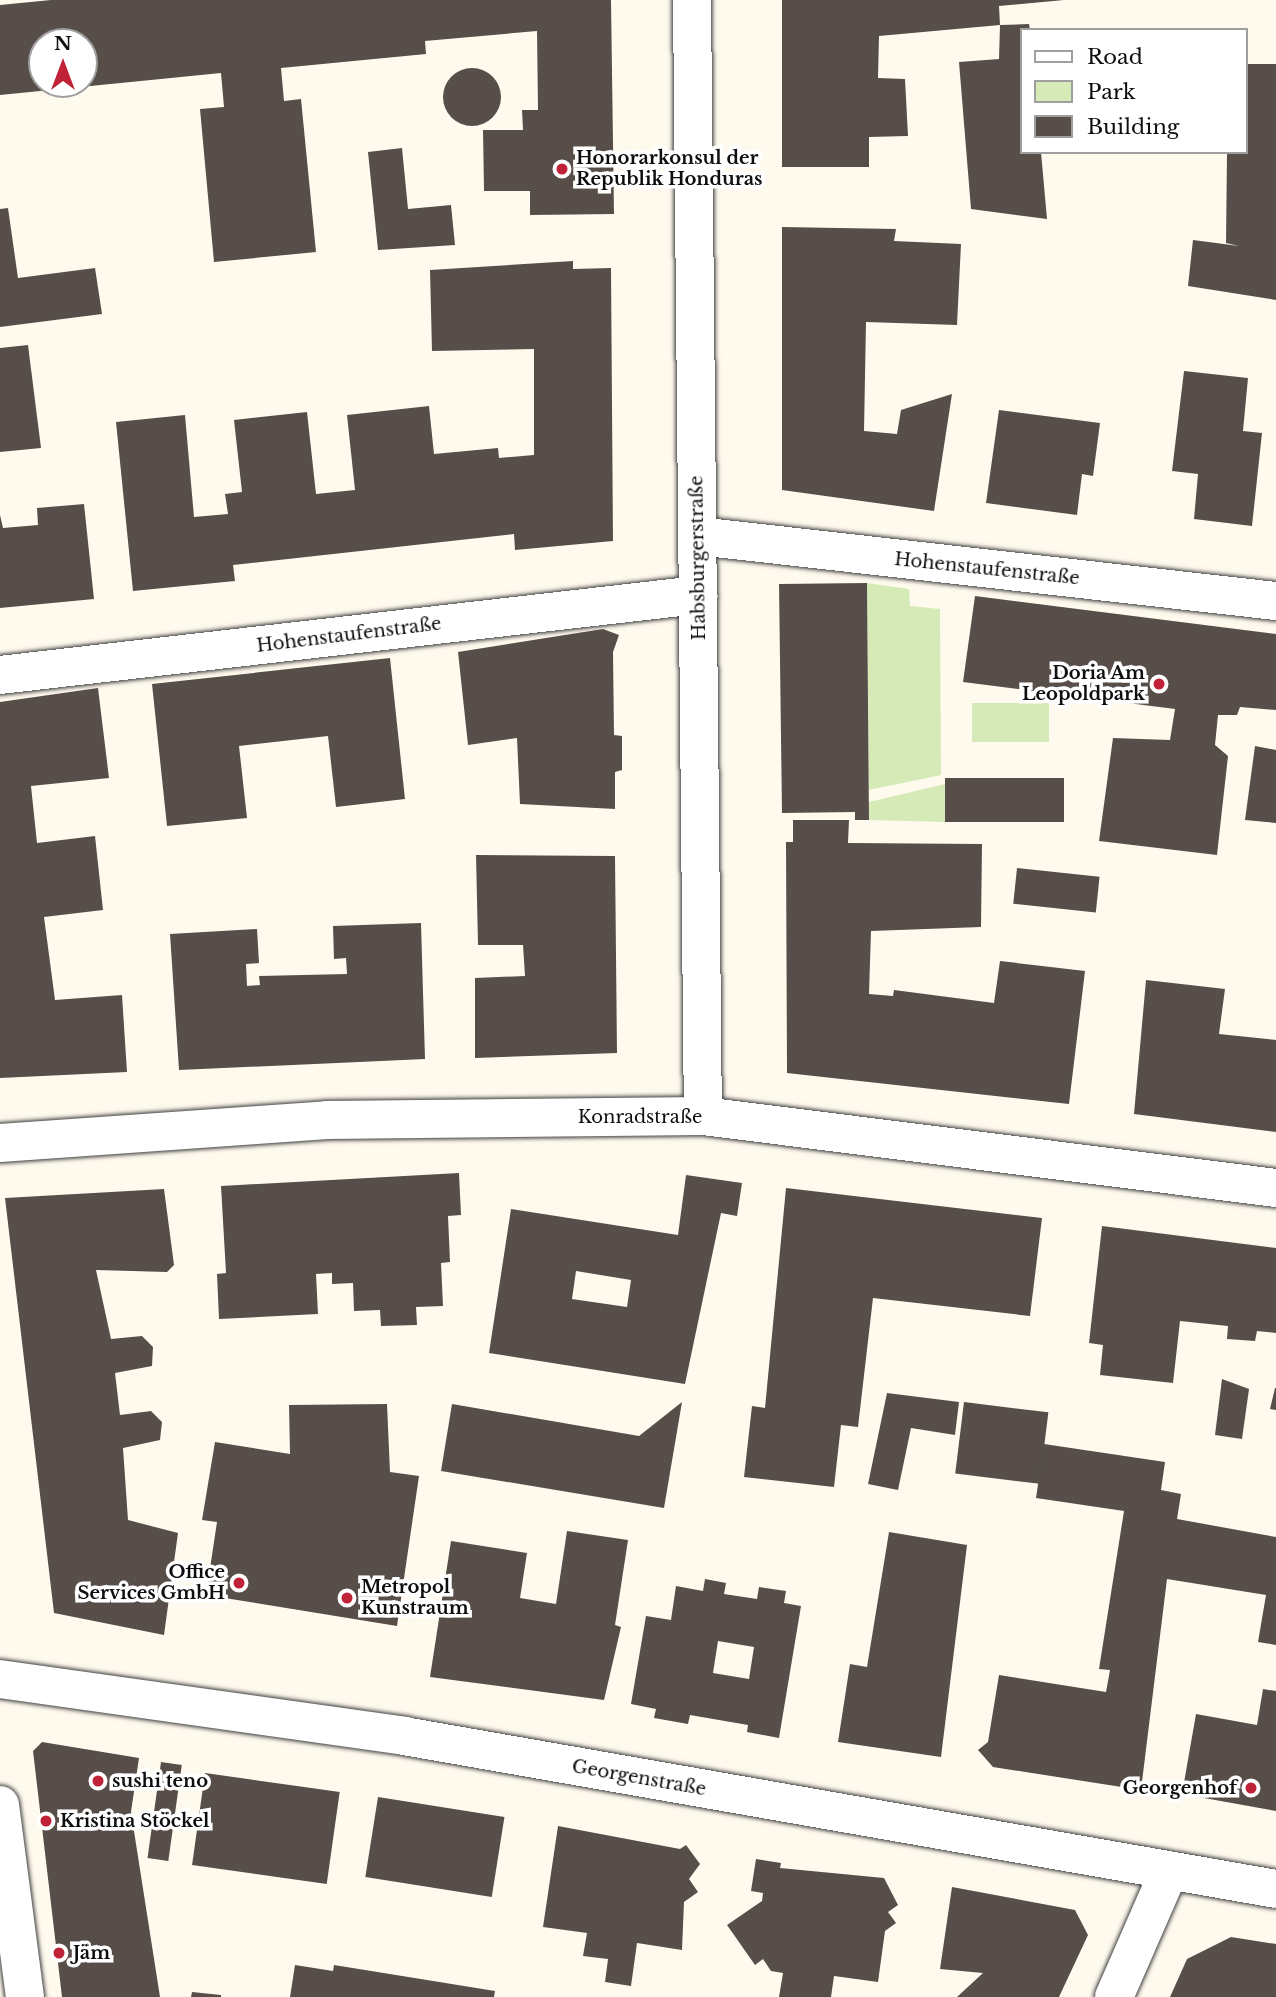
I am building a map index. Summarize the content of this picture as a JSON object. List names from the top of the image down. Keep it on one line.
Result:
{"streets":{"street":["Habsburgerstraße","Hohenstaufenstraße","Konradstraße","Georgenstraße"]},"crossings":[["Habsburgerstraße","Hohenstaufenstraße"],["Habsburgerstraße","Konradstraße"]],"places":["Honorarkonsul der Republik Honduras","Doria Am Leopoldpark","Office Services GmbH","Metropol Kunstraum","sushi teno","Georgenhof","Kristina Stöckel","Jäm"],"legend":["Road","Park","Building"],"north":"top"}
